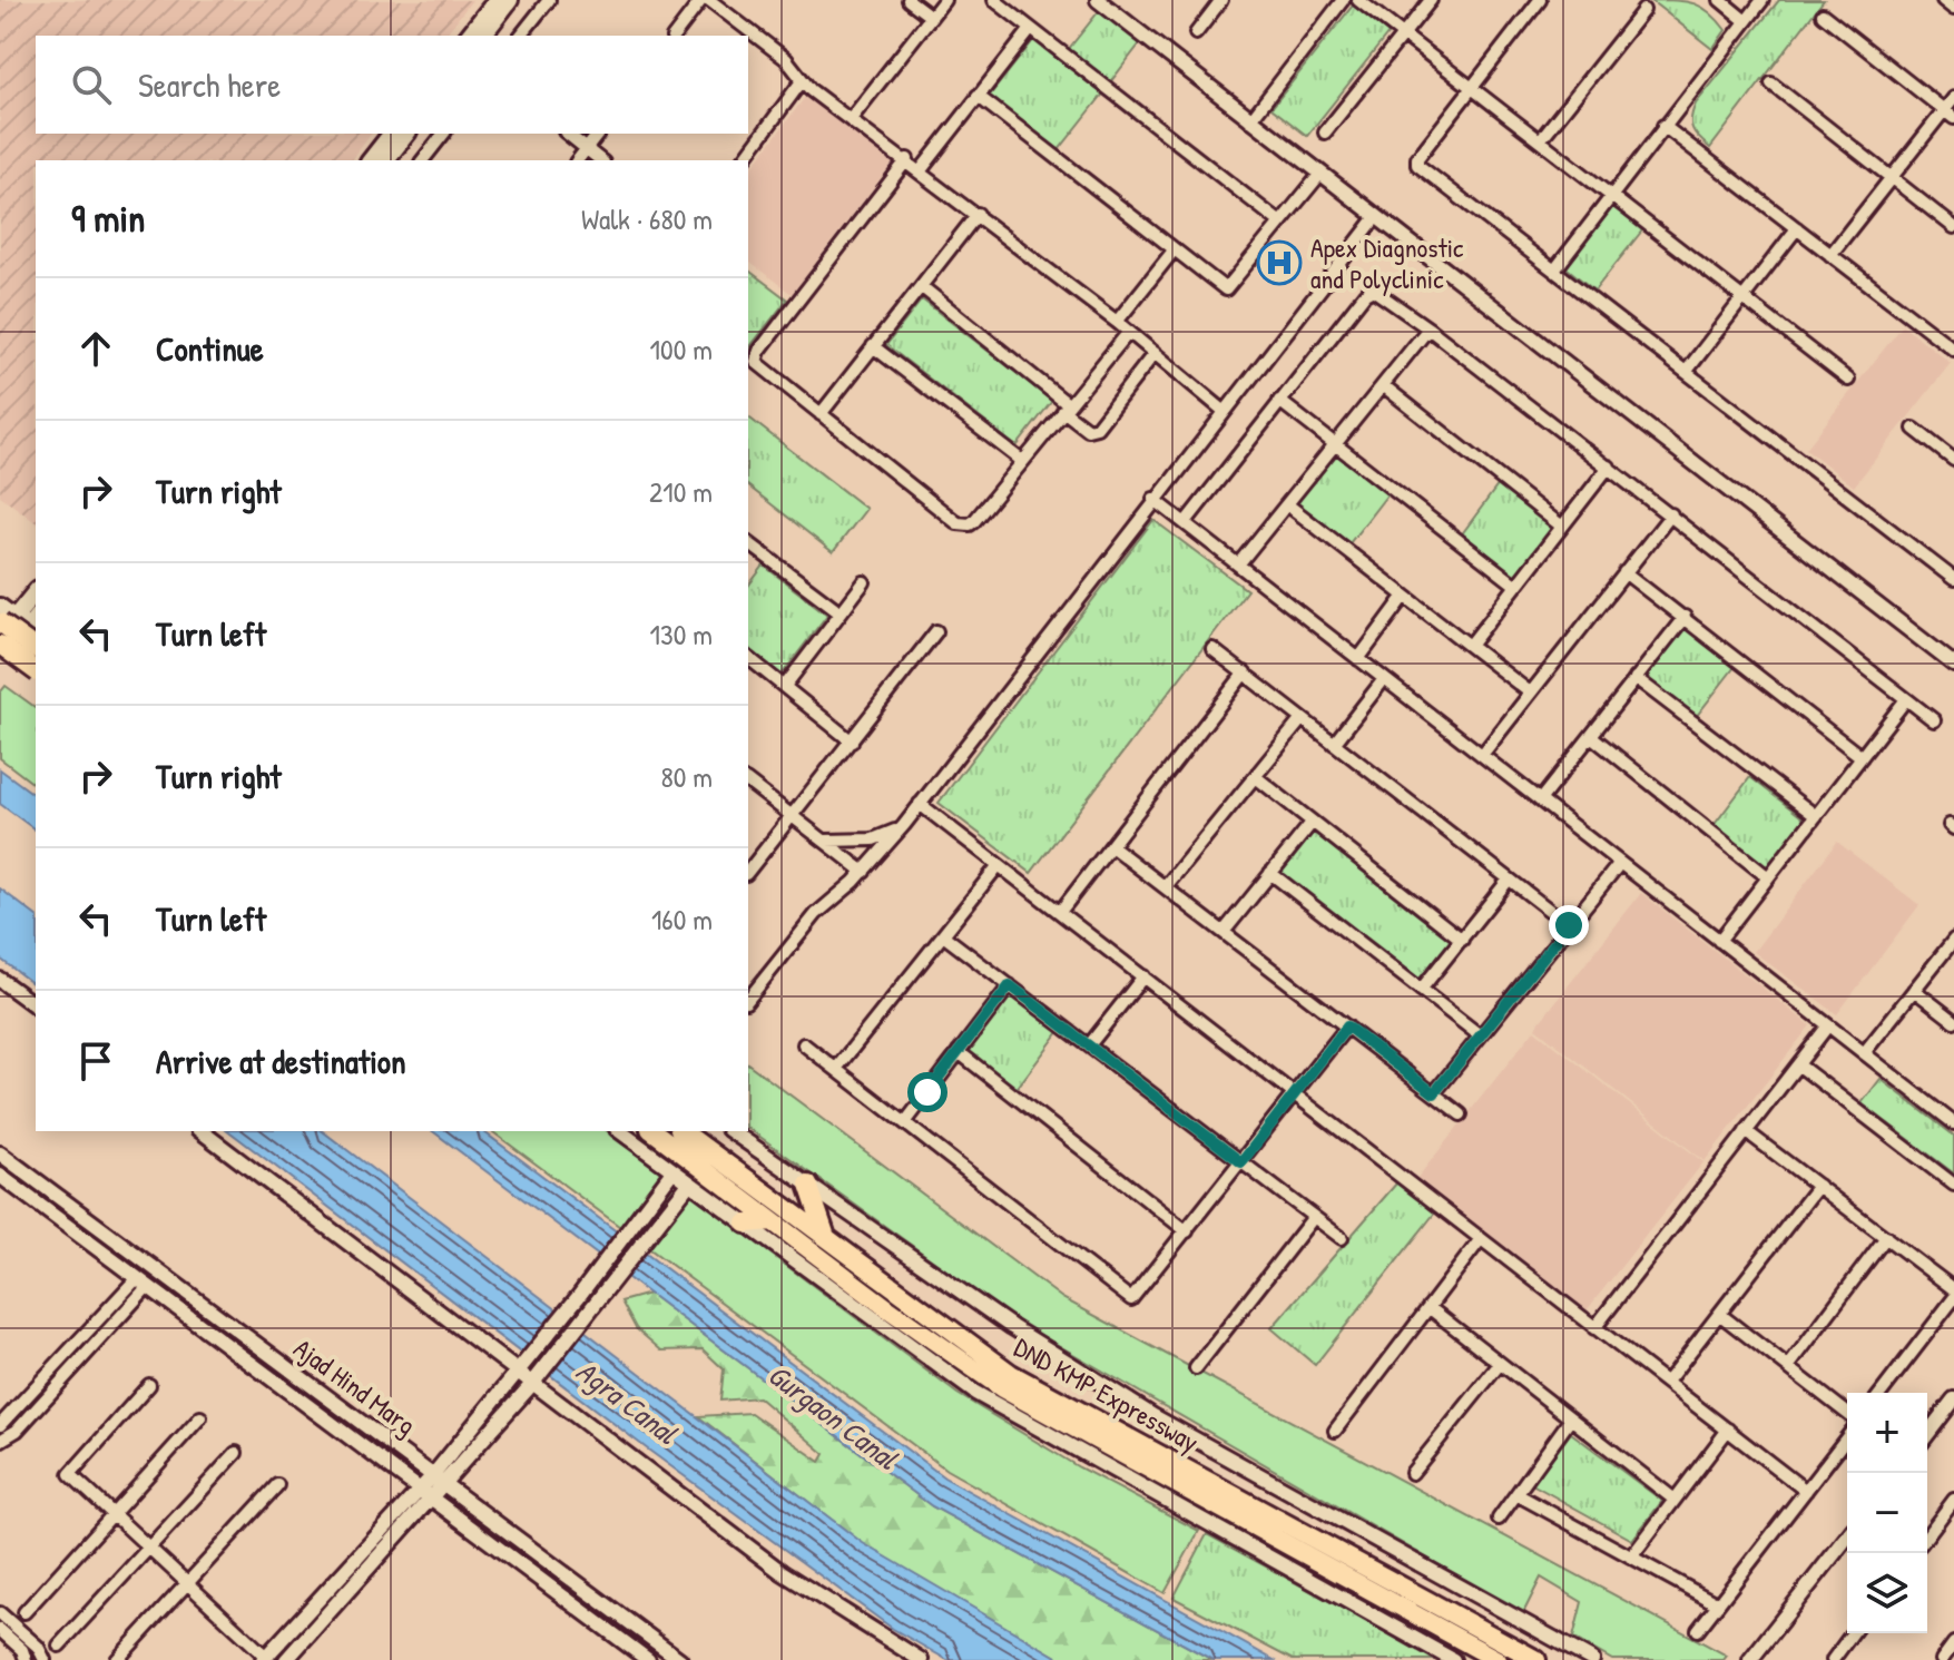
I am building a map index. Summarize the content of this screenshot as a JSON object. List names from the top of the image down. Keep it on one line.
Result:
{"streets":{"highway":["DND KMP Expressway"],"street":["Ajad Hind Marg"]},"water":["Agra Canal","Gurgaon Canal"],"places":{"hospital":["Apex Diagnostic and Polyclinic"]},"page":{"search":"Search here","heading":["9 min","Walk · 680 m"],"list":[["Continue","100 m"],["Turn right","210 m"],["Turn left","130 m"],["Turn right","80 m"],["Turn left","160 m"],"Arrive at destination"],"map_buttons":["+","−"]}}
